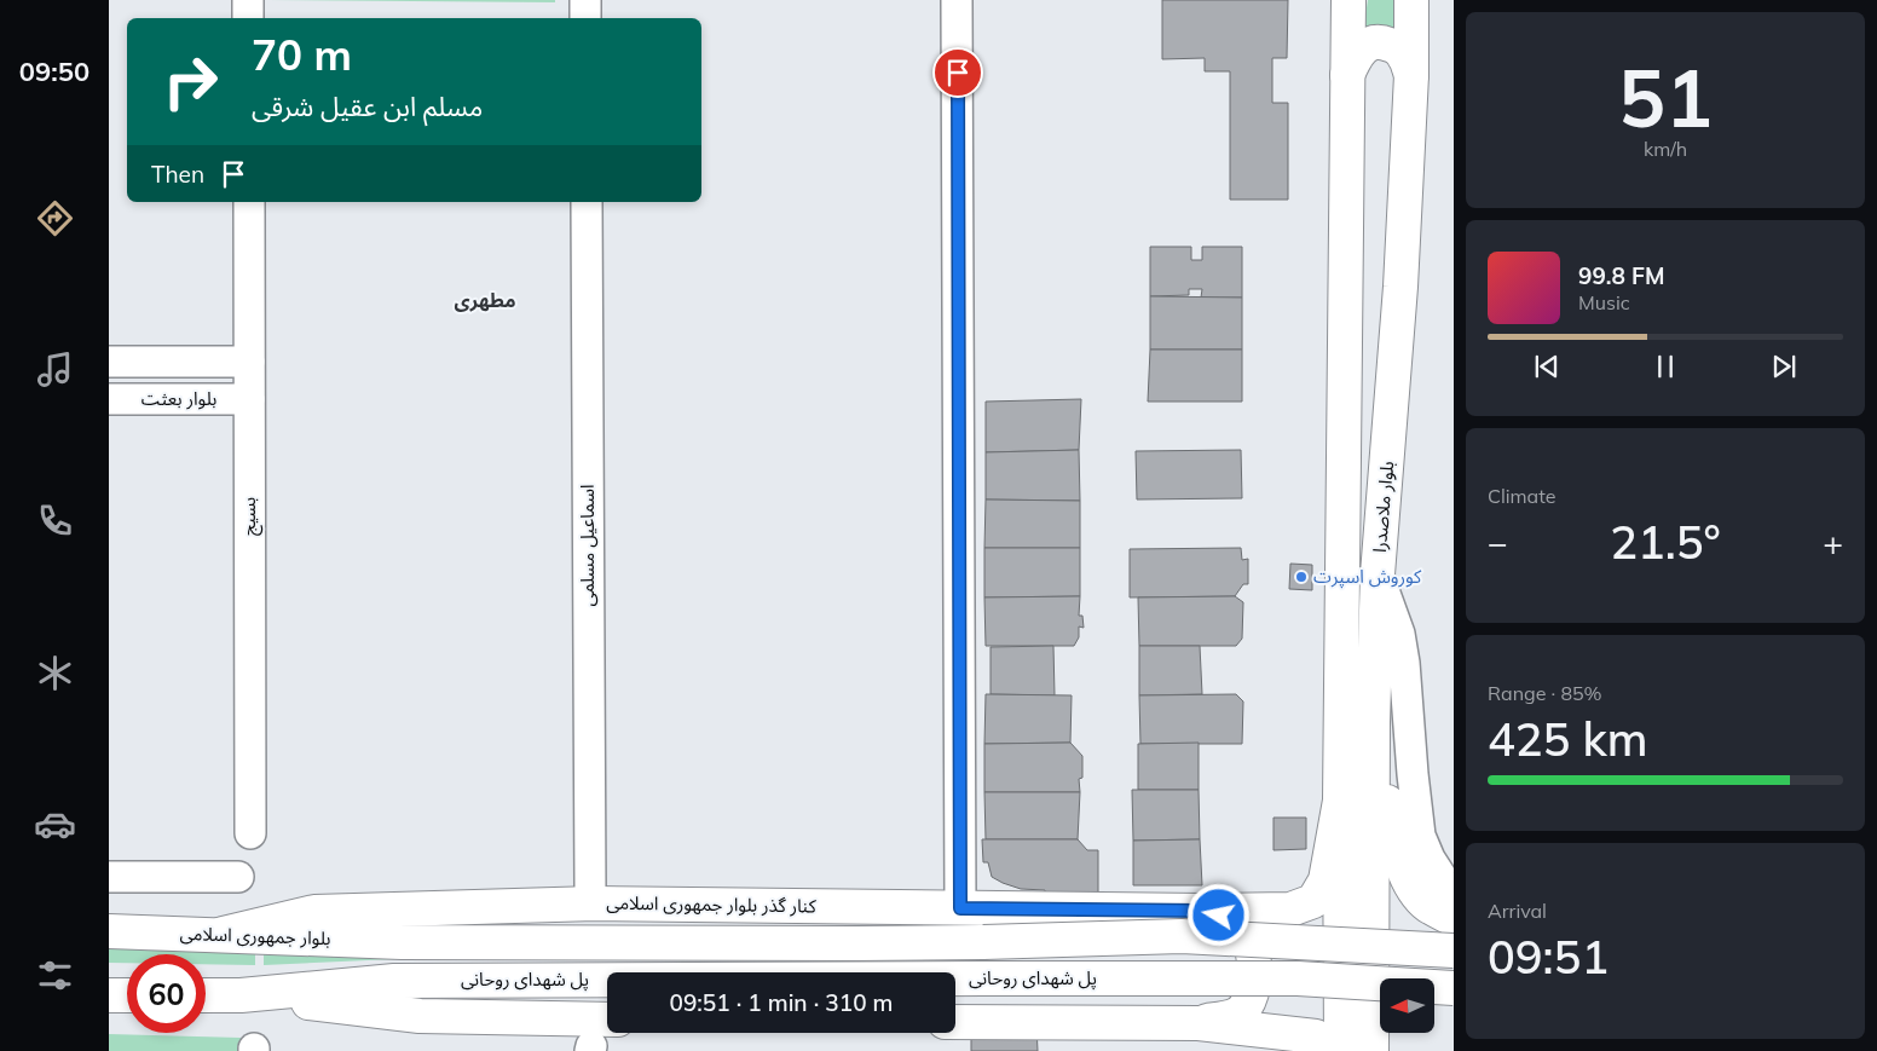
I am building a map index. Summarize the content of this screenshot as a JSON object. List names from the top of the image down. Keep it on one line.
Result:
{"streets":{"main road":["بلوار ملاصدرا","کنار گذر بلوار جمهوری اسلامی","بلوار جمهوری اسلامی","پل شهدای روحانی"],"street":["بلوار بعثت","بسیج","اسماعیل مسلمی"]},"crossings":[["بلوار بعثت","بسیج"],["کنار گذر بلوار جمهوری اسلامی","بلوار جمهوری اسلامی"],["بلوار جمهوری اسلامی","پل شهدای روحانی"]],"districts":["مطهری"],"places":["کوروش اسپرت"],"north":"left","page":{"tabs":"09:50","tile":[["51","km/h"],"Climate",["Range · 85%","425 km"],["Arrival","09:51"]],"turn":["70 m","مسلم ابن عقیل شرقی"],"then":"Then","song":["99.8 FM","Music"],"heat":["−","21.5°","+"],"limit":"60","trip":"09:51 · 1 min · 310 m"}}
